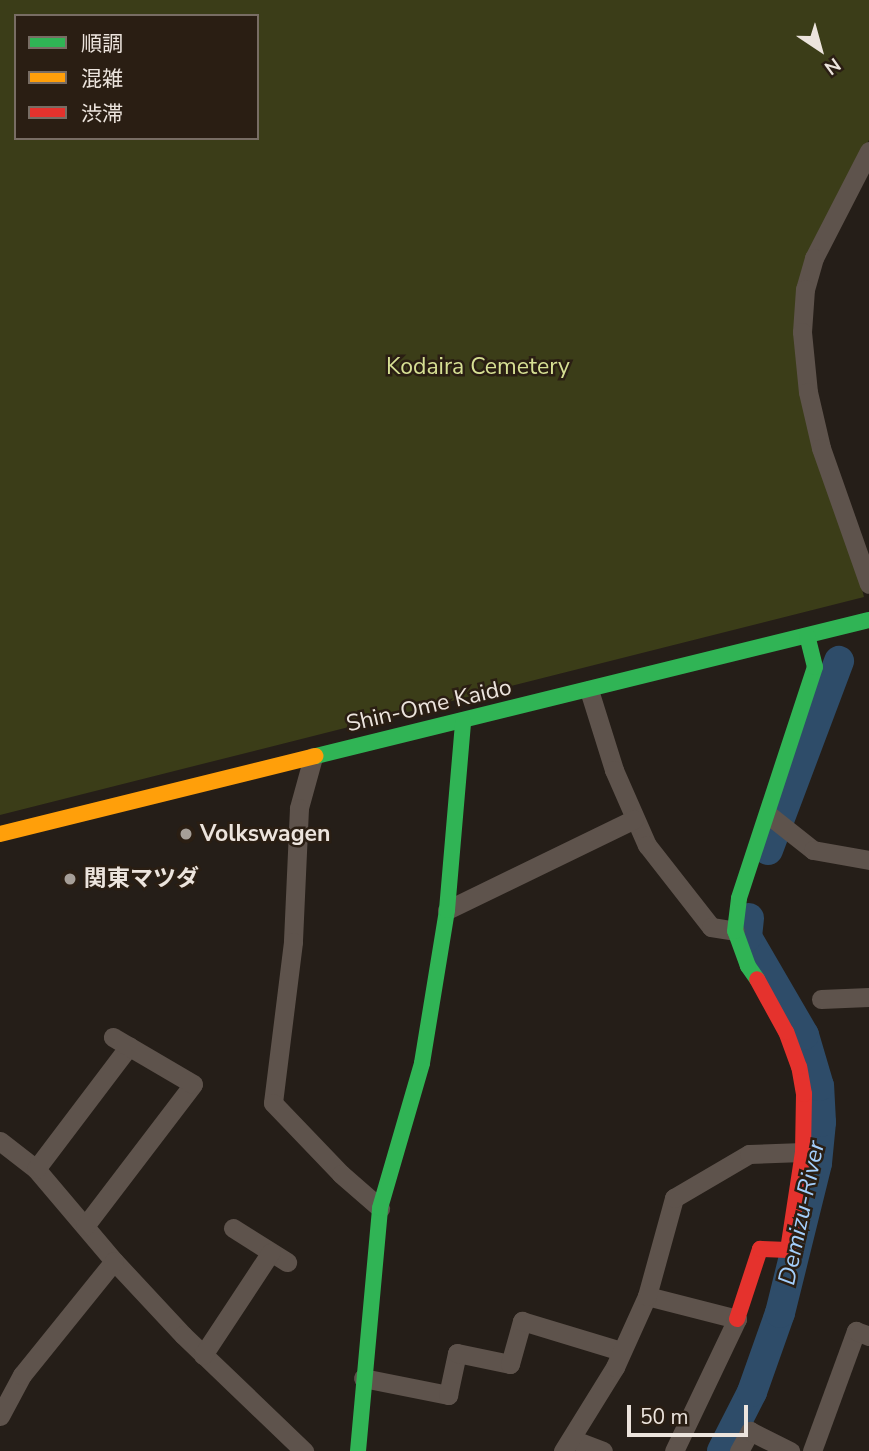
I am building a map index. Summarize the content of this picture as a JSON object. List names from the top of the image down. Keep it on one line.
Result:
{"streets":{"street":["Shin-Ome Kaido"]},"water":["Demizu-River"],"parks":["Kodaira Cemetery"],"places":["Volkswagen","関東マツダ"],"legend":["順調","混雑","渋滞"],"scale_bar":"50 m","north":"bottom right"}
